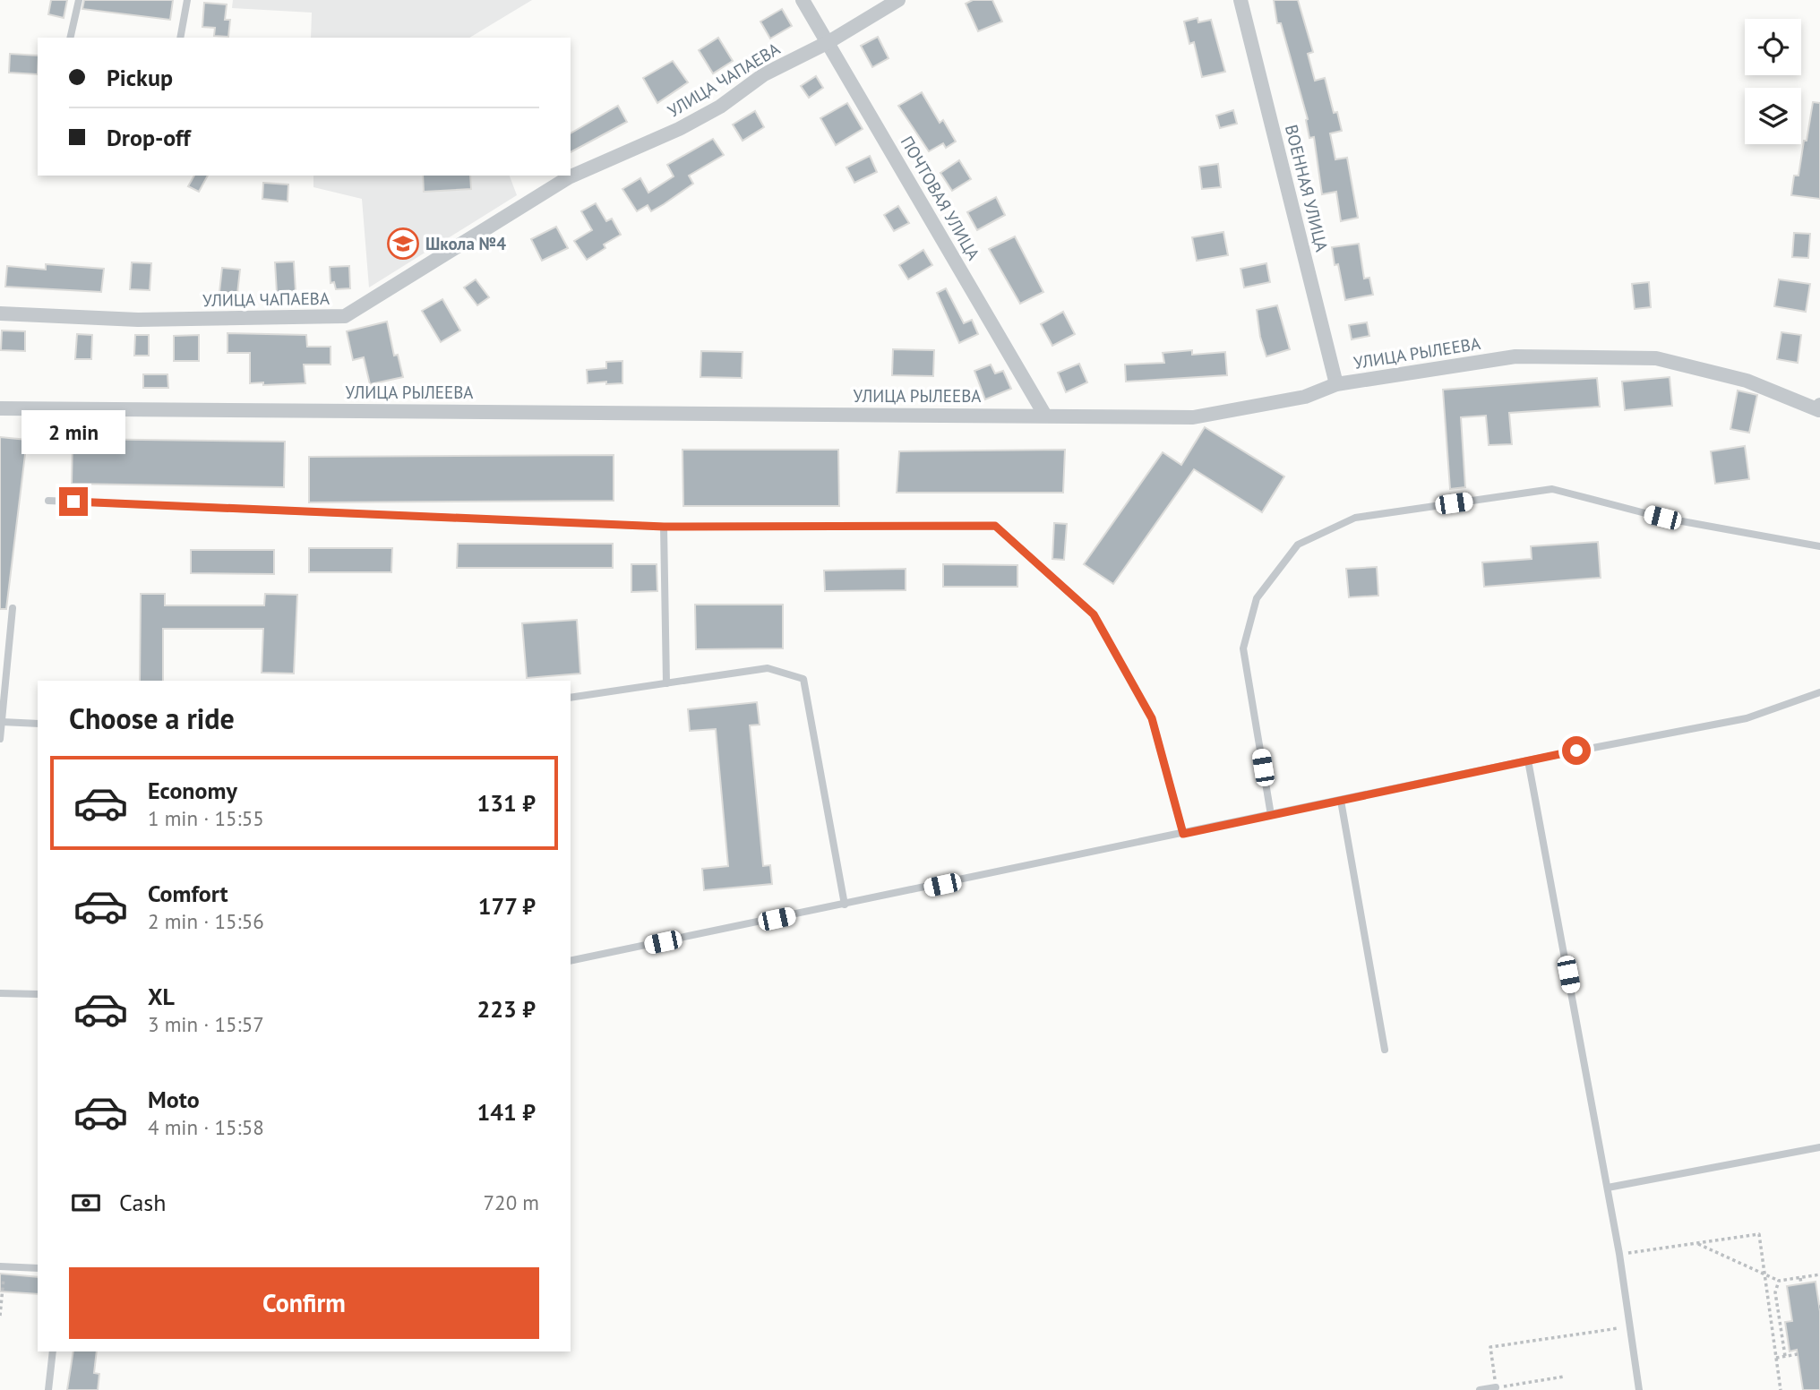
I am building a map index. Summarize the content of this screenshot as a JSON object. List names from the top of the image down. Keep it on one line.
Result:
{"streets":{"street":["УЛИЦА ЧАПАЕВА","ВОЕННАЯ УЛИЦА","ПОЧТОВАЯ УЛИЦА","УЛИЦА РЫЛЕЕВА"]},"crossings":[["УЛИЦА ЧАПАЕВА","ПОЧТОВАЯ УЛИЦА"],["ВОЕННАЯ УЛИЦА","УЛИЦА РЫЛЕЕВА"],["ПОЧТОВАЯ УЛИЦА","УЛИЦА РЫЛЕЕВА"]],"places":{"school or university":["Школа №4"]},"page":{"banner":["Pickup","Drop-off"],"bubble":"2 min","heading":"Choose a ride","list":[{"name":"Economy","note":"1 min · 15:55","value":"131 ₽"},{"name":"Comfort","note":"2 min · 15:56","value":"177 ₽"},{"name":"XL","note":"3 min · 15:57","value":"223 ₽"},{"name":"Moto","note":"4 min · 15:58","value":"141 ₽"}],"pay":["Cash","720 m"],"buttons":"Confirm"}}
